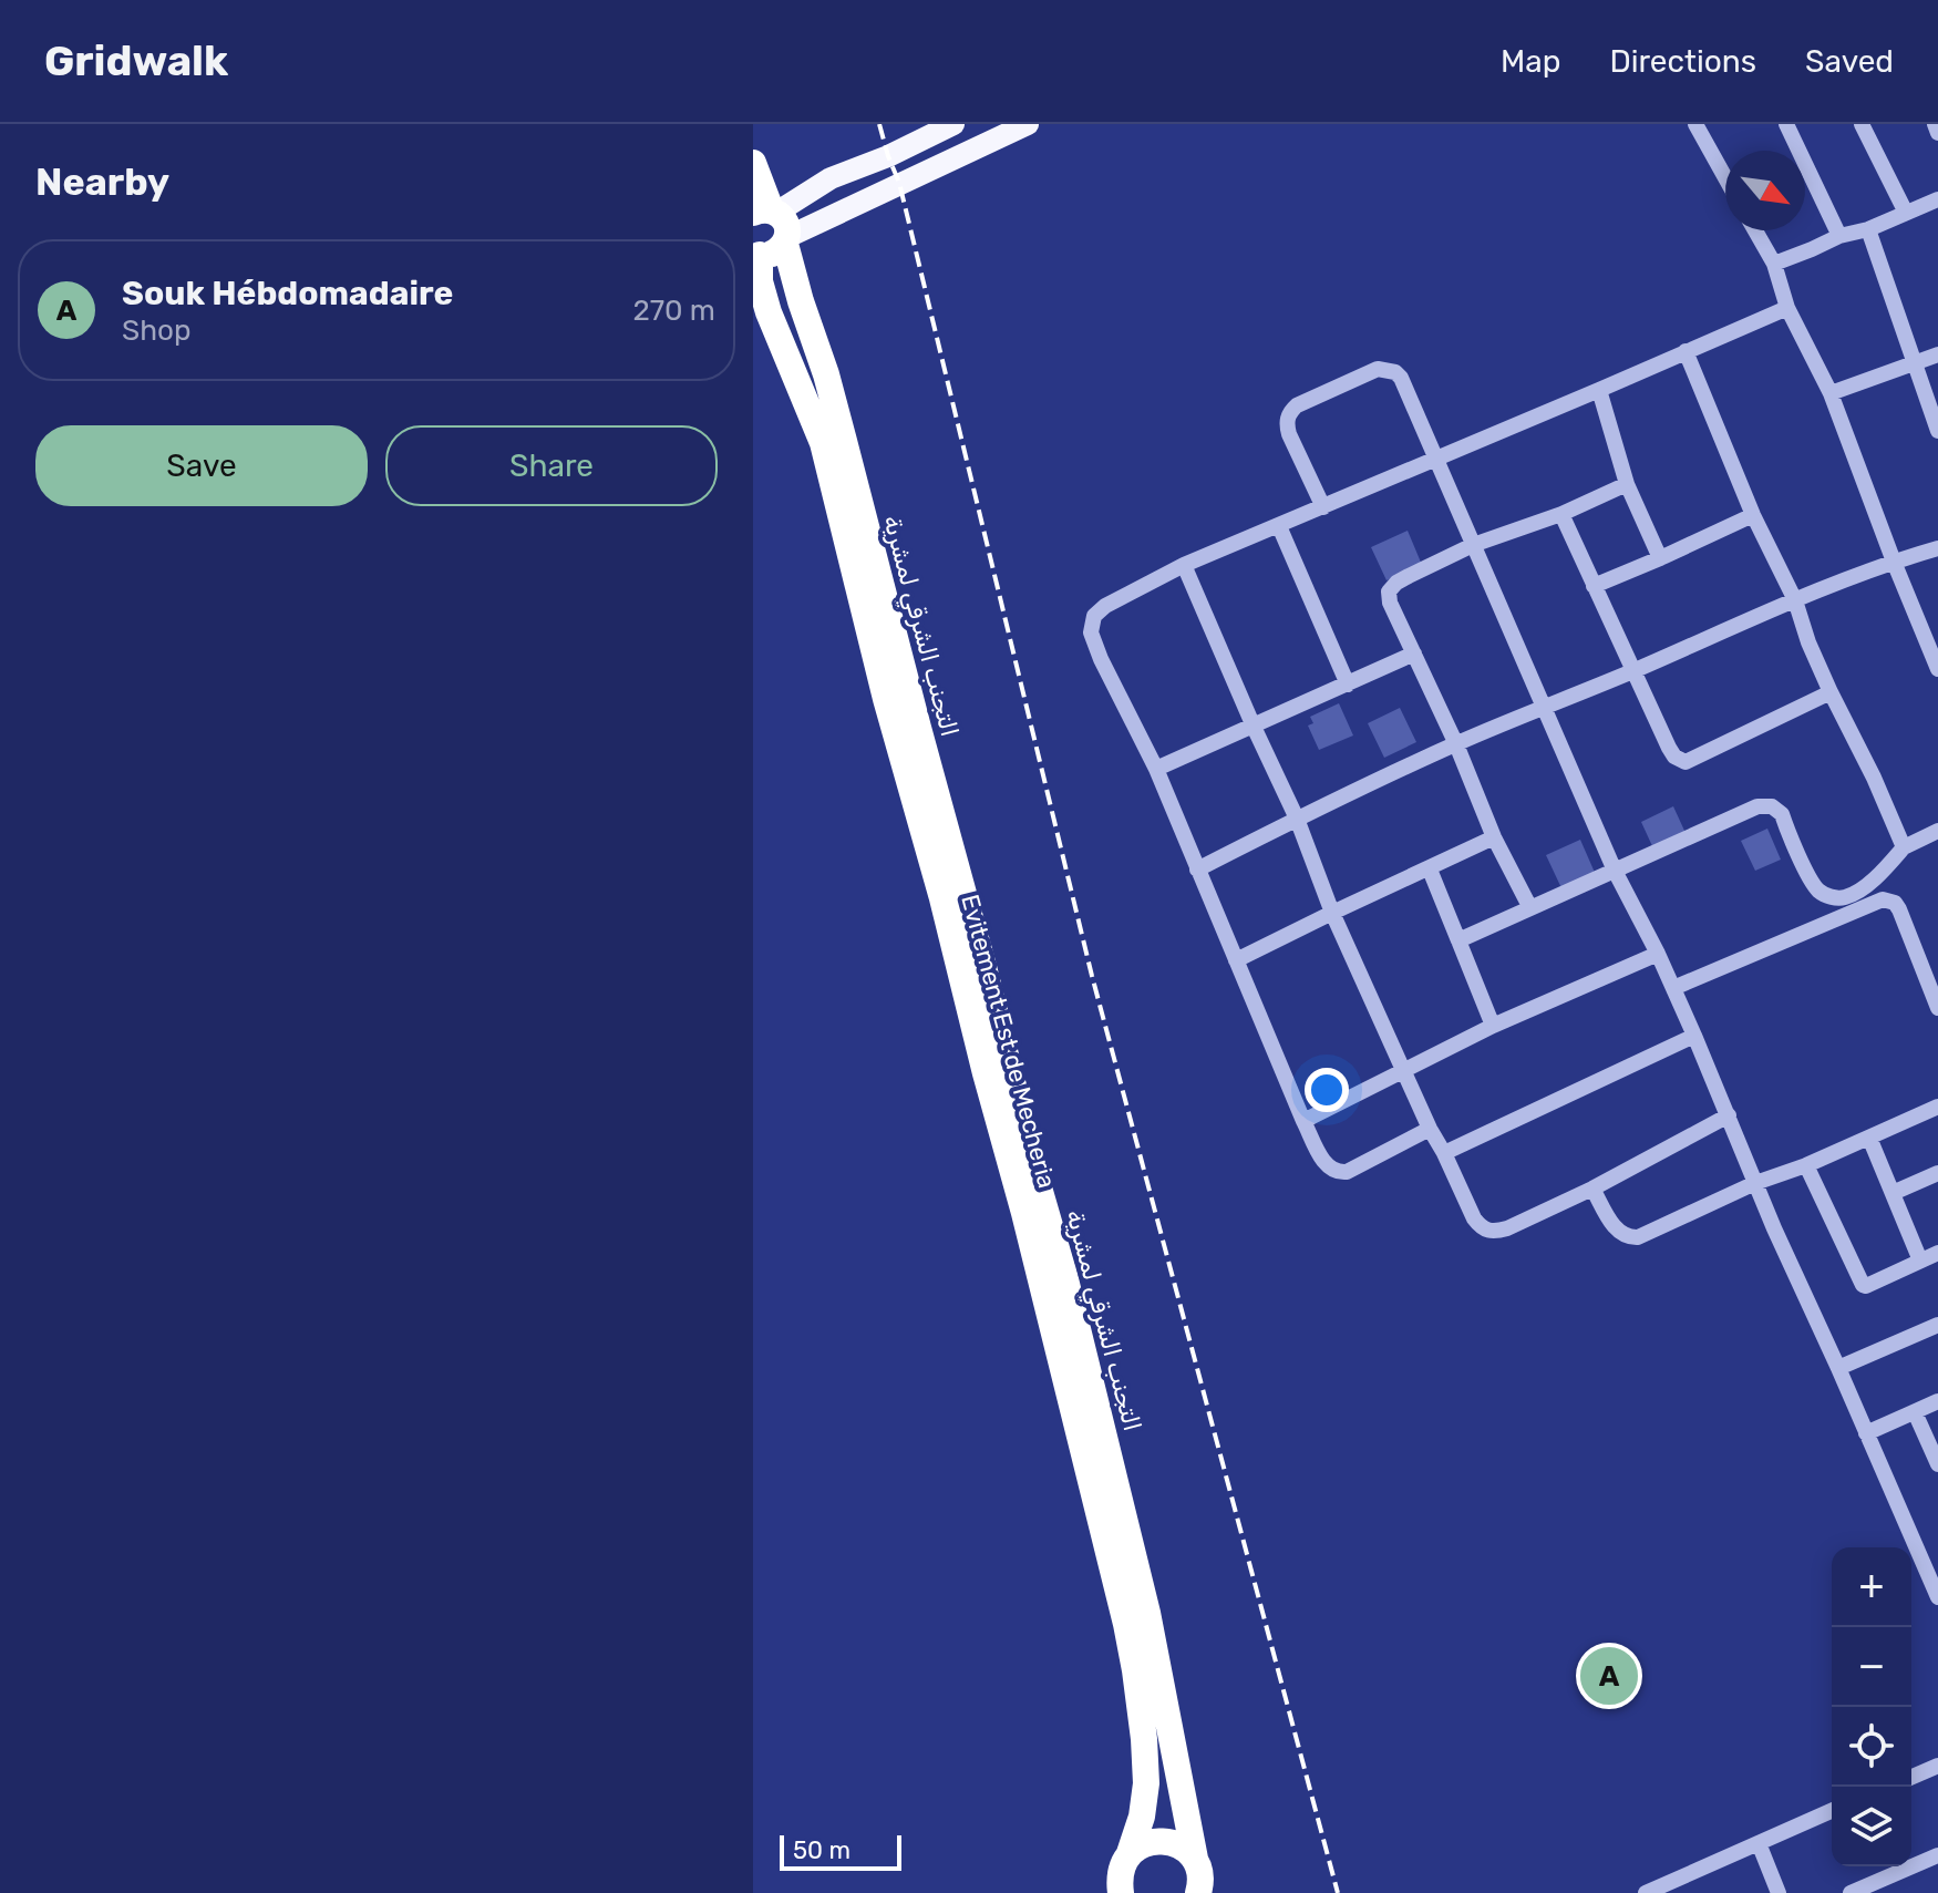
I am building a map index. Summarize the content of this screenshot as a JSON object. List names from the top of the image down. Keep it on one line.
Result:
{"streets":{"highway":["التجنب الشرقي لمشرية","Evitement Est de Mecheria"]},"scale_bar":"50 m","north":"bottom right","page":{"header":"Gridwalk","nav":["Map","Directions","Saved"],"heading":"Nearby","list":[{"mark":"A","name":"Souk Hébdomadaire","note":"Shop","value":"270 m"}],"buttons":["Save","Share"],"map_buttons":["+","−"],"pins":"A","scale":"50 m"}}
